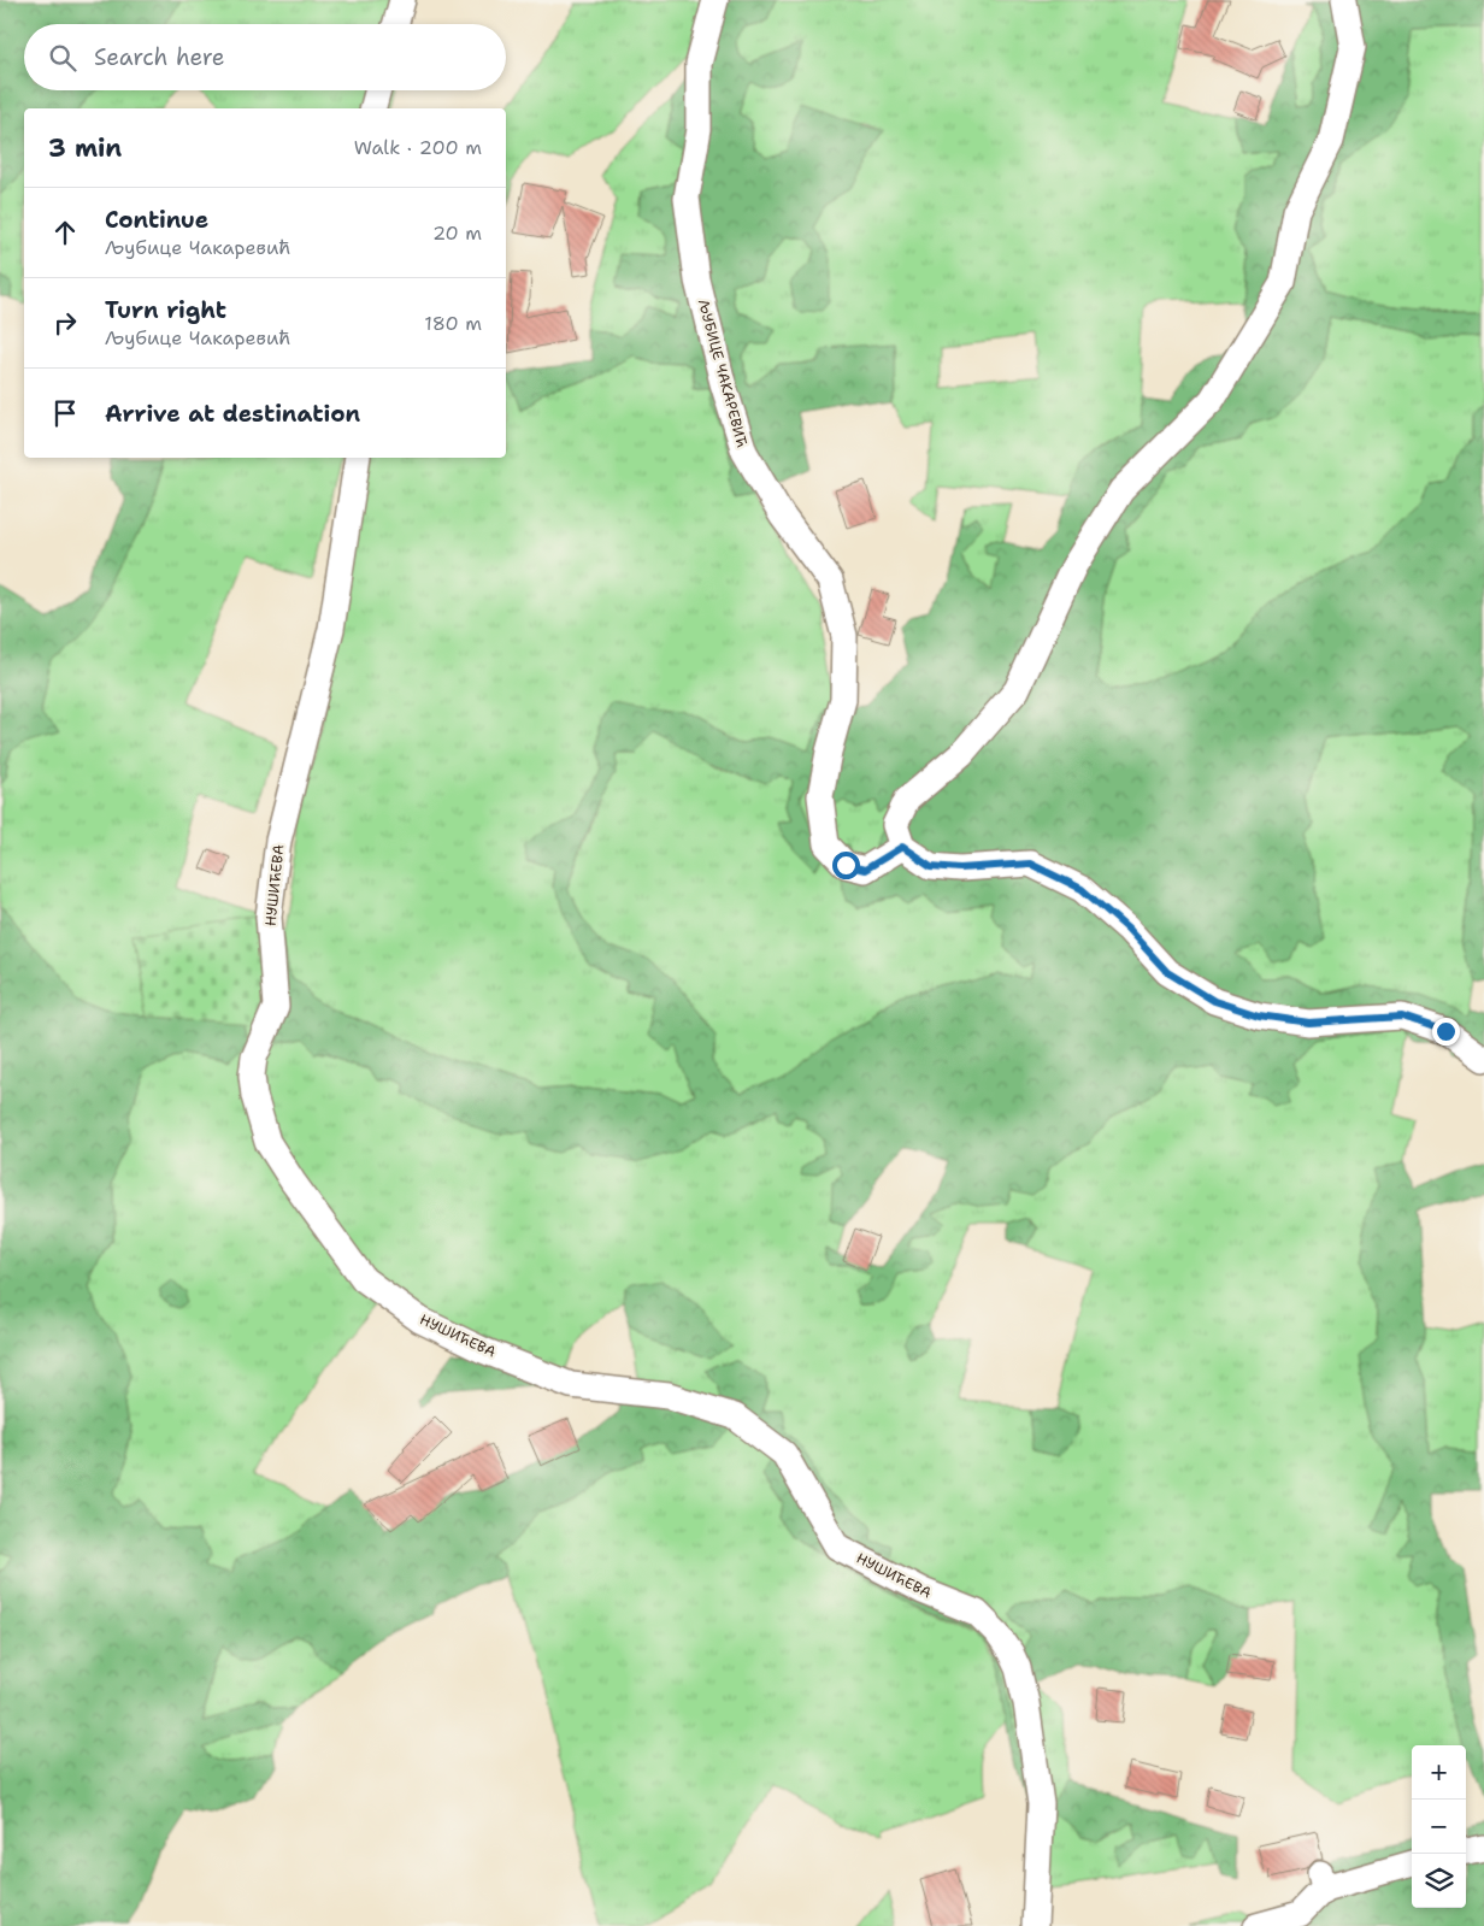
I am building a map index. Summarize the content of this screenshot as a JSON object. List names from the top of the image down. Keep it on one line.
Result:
{"streets":{"street":["ЉУБИЦЕ ЧАКАРЕВИЋ","НУШИЋЕВА"]},"page":{"search":"Search here","heading":["3 min","Walk · 200 m"],"list":[["Continue","Љубице Чакаревић","20 m"],["Turn right","Љубице Чакаревић","180 m"],"Arrive at destination"],"map_buttons":["+","−"]}}
